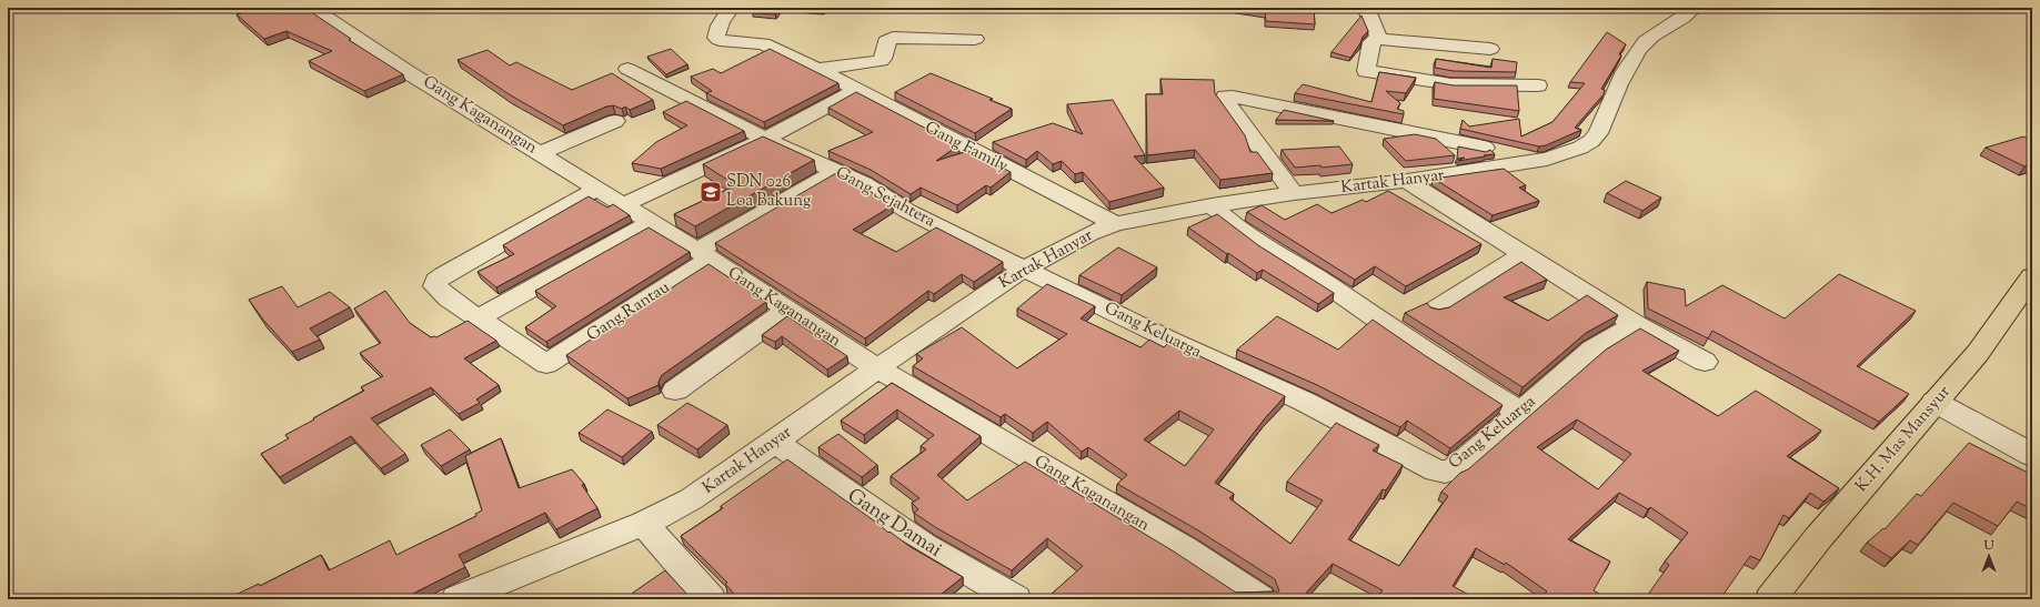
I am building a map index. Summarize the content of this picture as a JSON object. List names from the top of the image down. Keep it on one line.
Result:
{"streets":{"main road":["K.H. Mas Mansyur"],"street":["Gang Kaganangan","Gang Family","Kartak Hanyar","Gang Sejahtera","Gang Rantau","Gang Keluarga","Gang Damai"]},"crossings":[["Gang Kaganangan","Kartak Hanyar"],["Gang Kaganangan","Gang Rantau"],["Gang Family","Kartak Hanyar"],["Kartak Hanyar","Gang Sejahtera"],["Kartak Hanyar","Gang Keluarga"],["Kartak Hanyar","Gang Damai"],["Gang Sejahtera","Gang Rantau"],["Gang Sejahtera","Gang Keluarga"]],"places":{"school or university":["SDN 026 Loa Bakung"]},"north":"top"}
